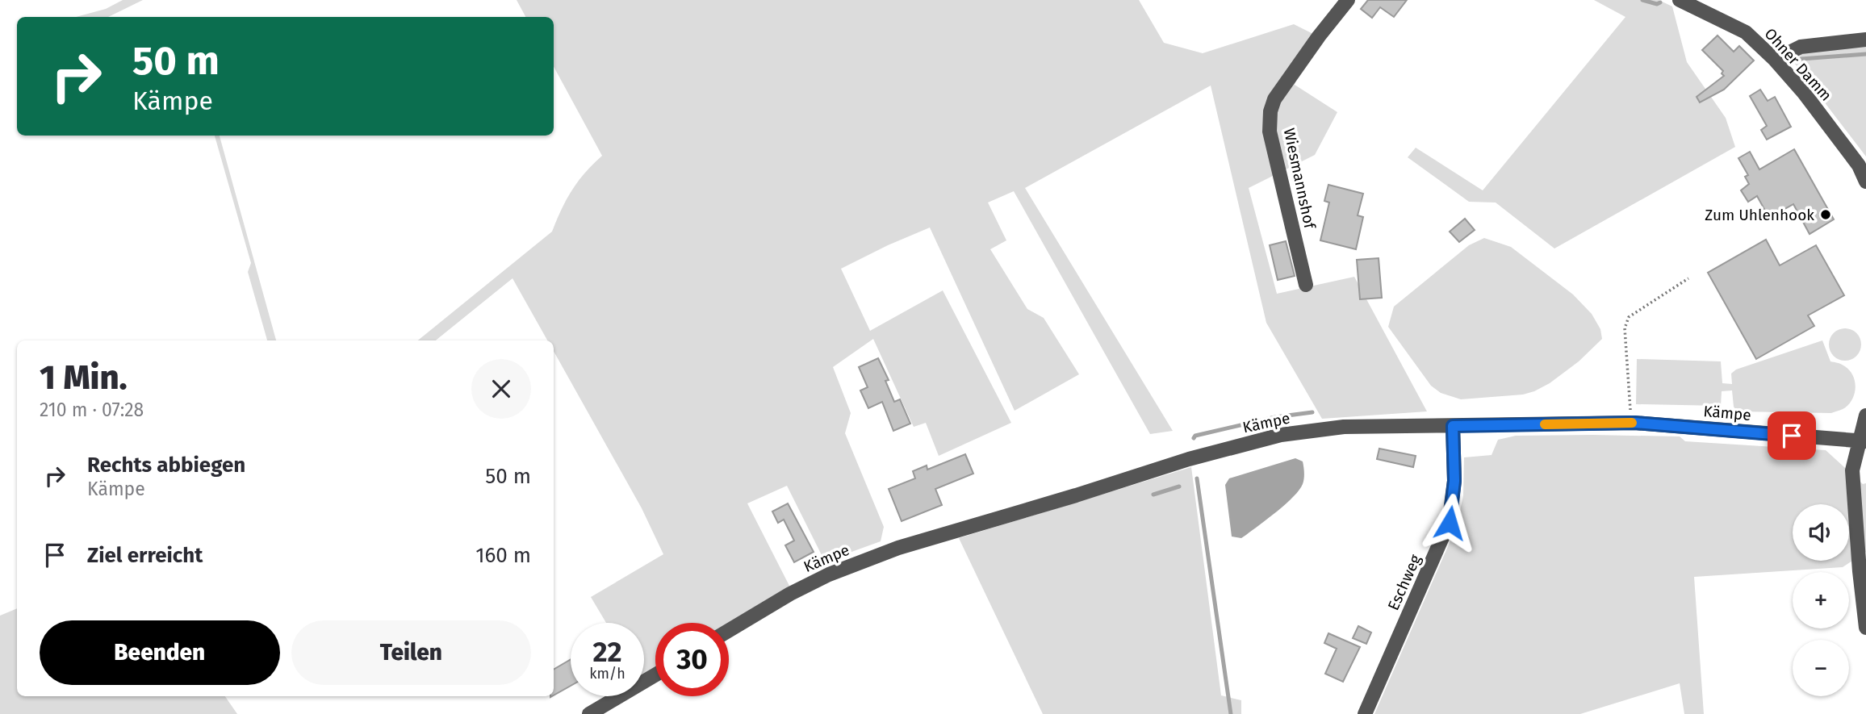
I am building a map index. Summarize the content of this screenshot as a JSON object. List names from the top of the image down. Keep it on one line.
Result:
{"streets":{"street":["Ohner Damm","Wiesmannshof","Kämpe","Eschweg"]},"crossings":[["Kämpe","Eschweg"]],"places":["Zum Uhlenhook"],"page":{"turn":["50 m","Kämpe"],"heading":["1 Min.","210 m · 07:28"],"list":[{"name":"Rechts abbiegen","note":"Kämpe","value":"50 m"},{"name":"Ziel erreicht","value":"160 m"}],"map_buttons":["+","−"],"buttons":["Beenden","Teilen"],"speed":"22 km/h","limit":"30"}}
